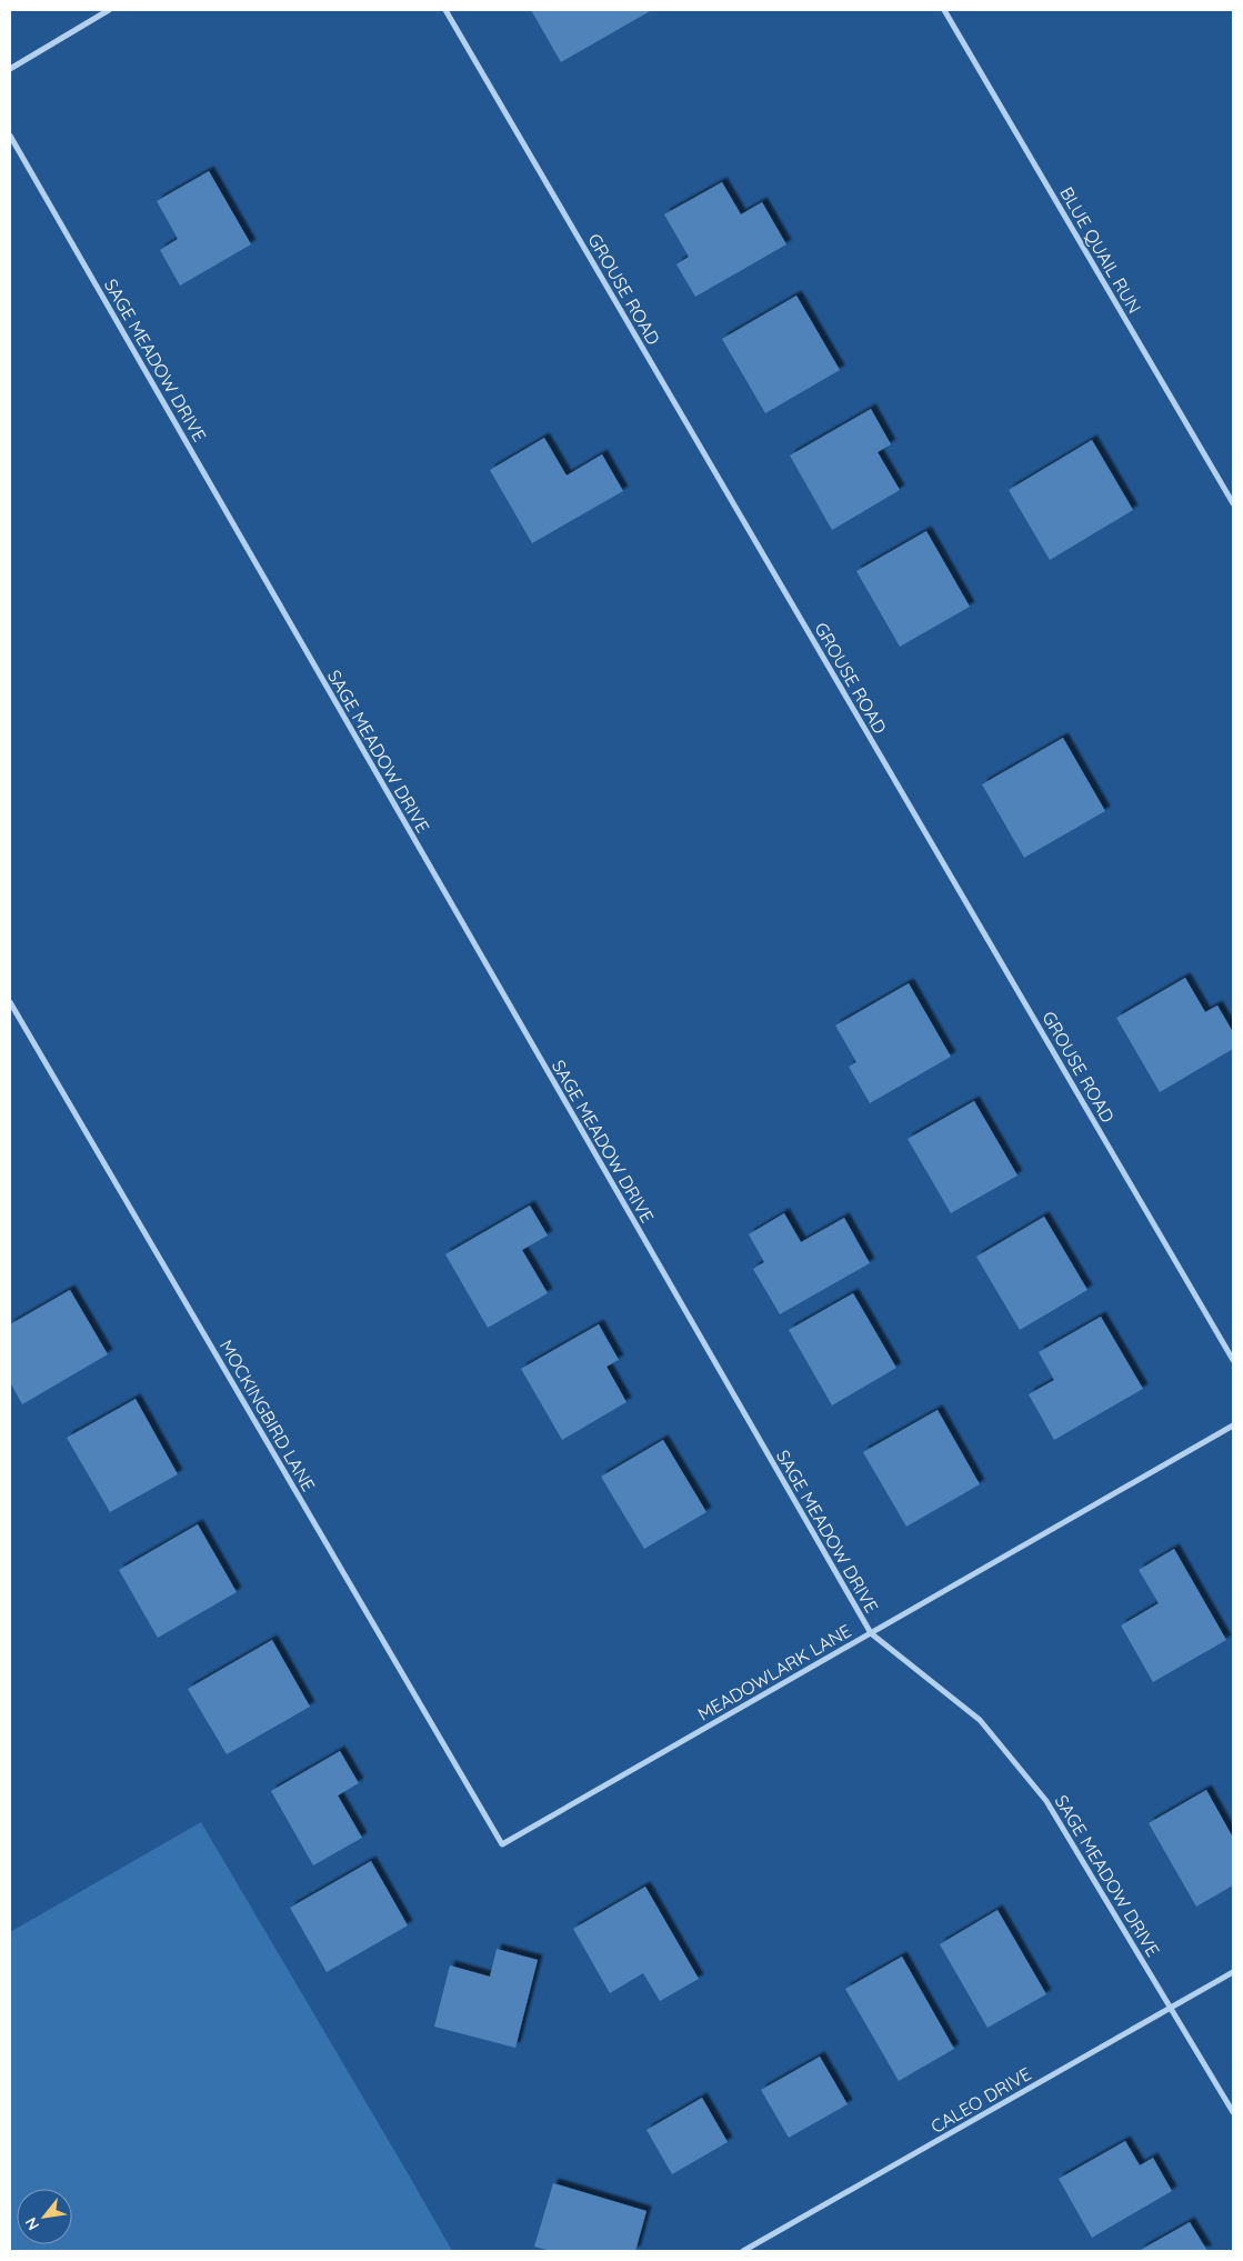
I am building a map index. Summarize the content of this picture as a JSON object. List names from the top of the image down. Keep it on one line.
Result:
{"streets":{"street":["BLUE QUAIL RUN","GROUSE ROAD","SAGE MEADOW DRIVE","MOCKINGBIRD LANE","MEADOWLARK LANE","CALEO DRIVE"]},"crossings":[["SAGE MEADOW DRIVE","MEADOWLARK LANE"],["SAGE MEADOW DRIVE","CALEO DRIVE"],["MOCKINGBIRD LANE","MEADOWLARK LANE"]],"north":"bottom left"}
